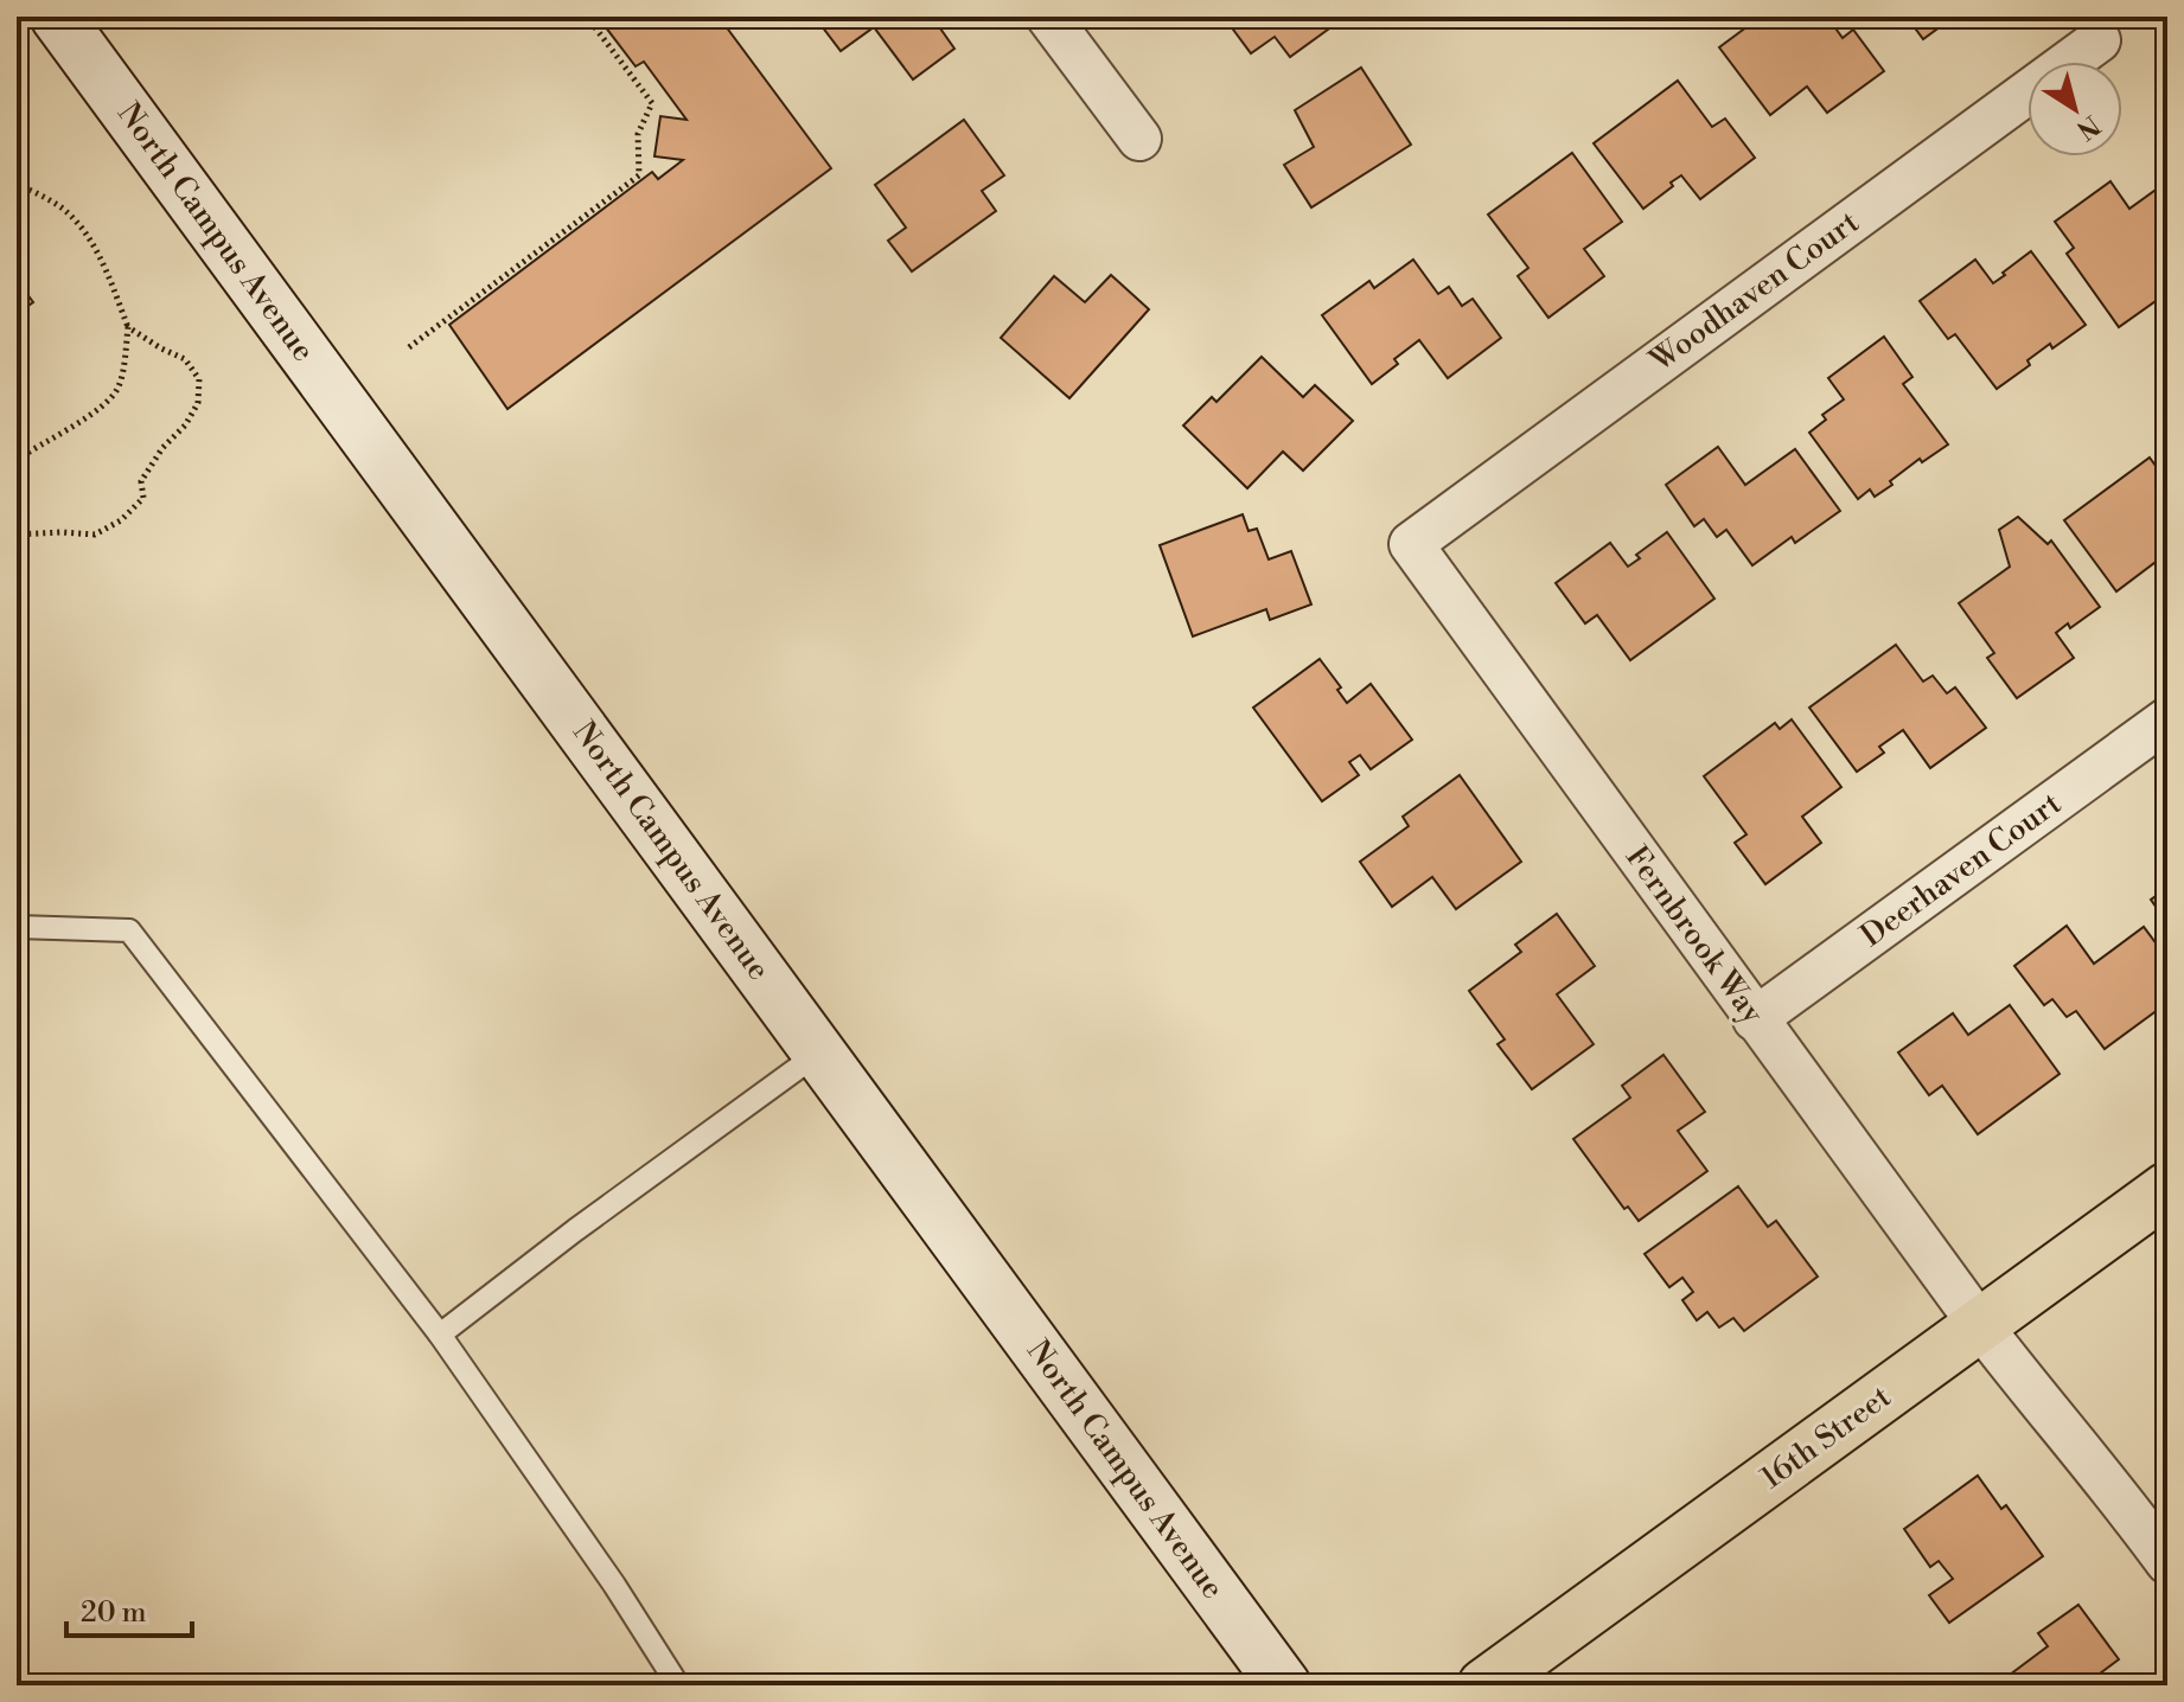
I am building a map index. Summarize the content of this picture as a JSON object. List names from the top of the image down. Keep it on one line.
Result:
{"streets":{"main road":["North Campus Avenue","16th Street"],"street":["Woodhaven Court","Deerhaven Court","Fernbrook Way"]},"crossings":[["Woodhaven Court","Fernbrook Way"],["Deerhaven Court","Fernbrook Way"],["Fernbrook Way","16th Street"]],"scale_bar":"20 m","north":"bottom right"}
